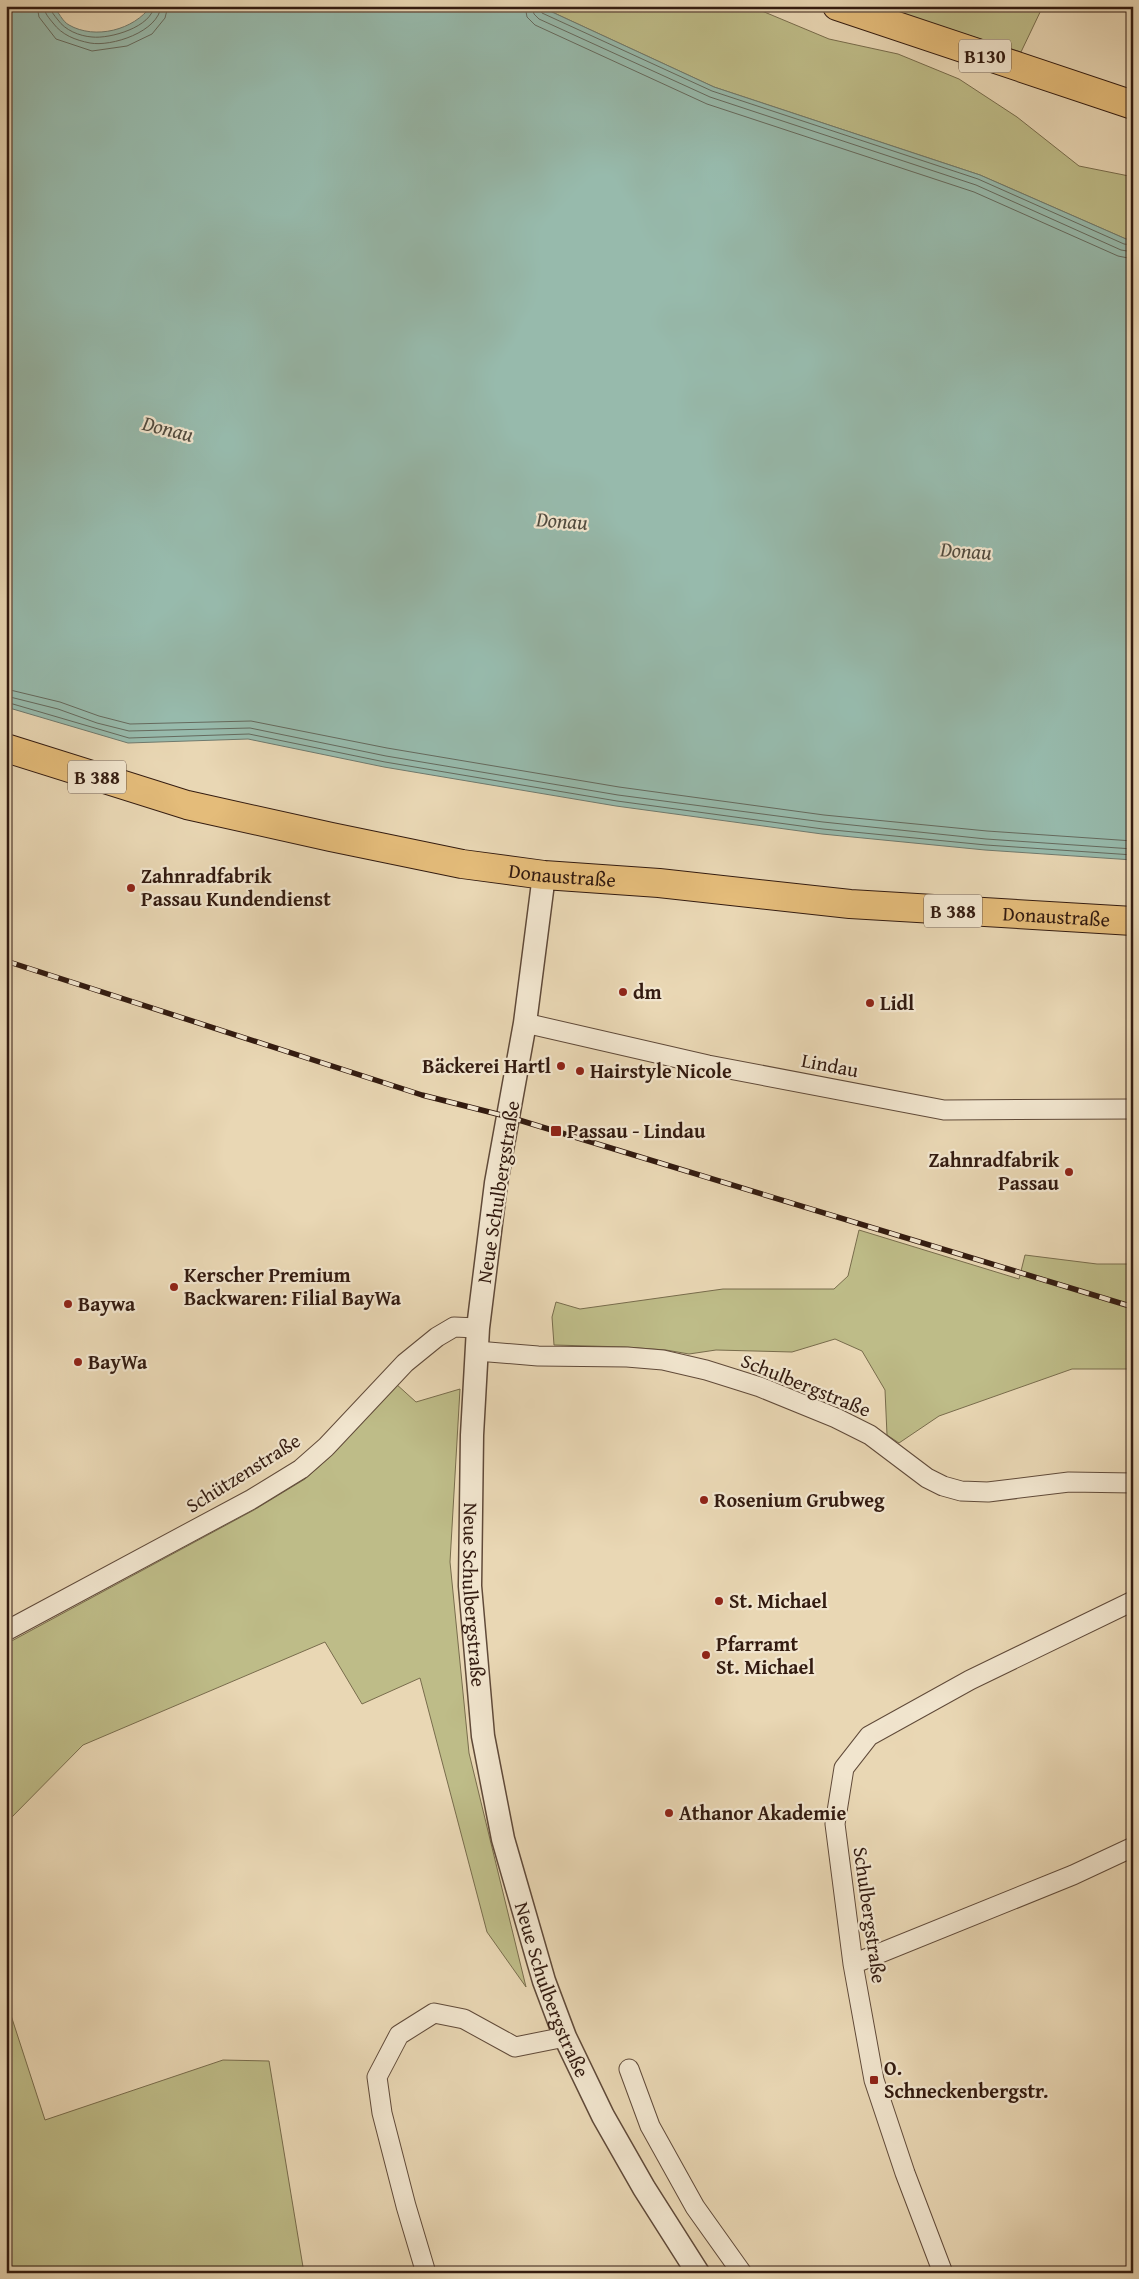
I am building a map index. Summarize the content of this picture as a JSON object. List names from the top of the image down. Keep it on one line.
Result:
{"streets":{"main road":["B130","B 388","Donaustraße"],"street":["Lindau","Neue Schulbergstraße","Schulbergstraße","Schützenstraße"]},"crossings":[["Donaustraße","Neue Schulbergstraße"],["Lindau","Neue Schulbergstraße"],["Neue Schulbergstraße","Schulbergstraße"],["Neue Schulbergstraße","Schützenstraße"]],"water":["Donau"],"places":{"other":["Zahnradfabrik Passau Kundendienst","dm","Lidl","Bäckerei Hartl","Hairstyle Nicole","Zahnradfabrik Passau","Kerscher Premium Backwaren: Filial BayWa","Baywa","BayWa","Rosenium Grubweg","St. Michael","Pfarramt St. Michael","Athanor Akademie"],"transit":["Passau - Lindau","O. Schneckenbergstr."]}}
